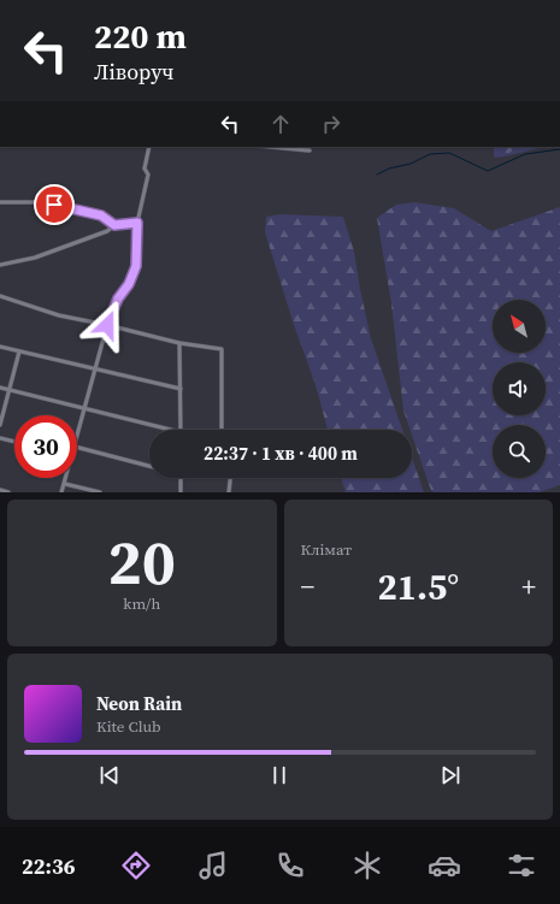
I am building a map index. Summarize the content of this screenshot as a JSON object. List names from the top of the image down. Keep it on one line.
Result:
{"north":"top left","page":{"turn":["220 m","Ліворуч"],"limit":"30","trip":"22:37 · 1 хв · 400 m","tile":[["20","km/h"],"Клімат"],"heat":["−","21.5°","+"],"song":["Neon Rain","Kite Club"],"tabs":"22:36"}}
